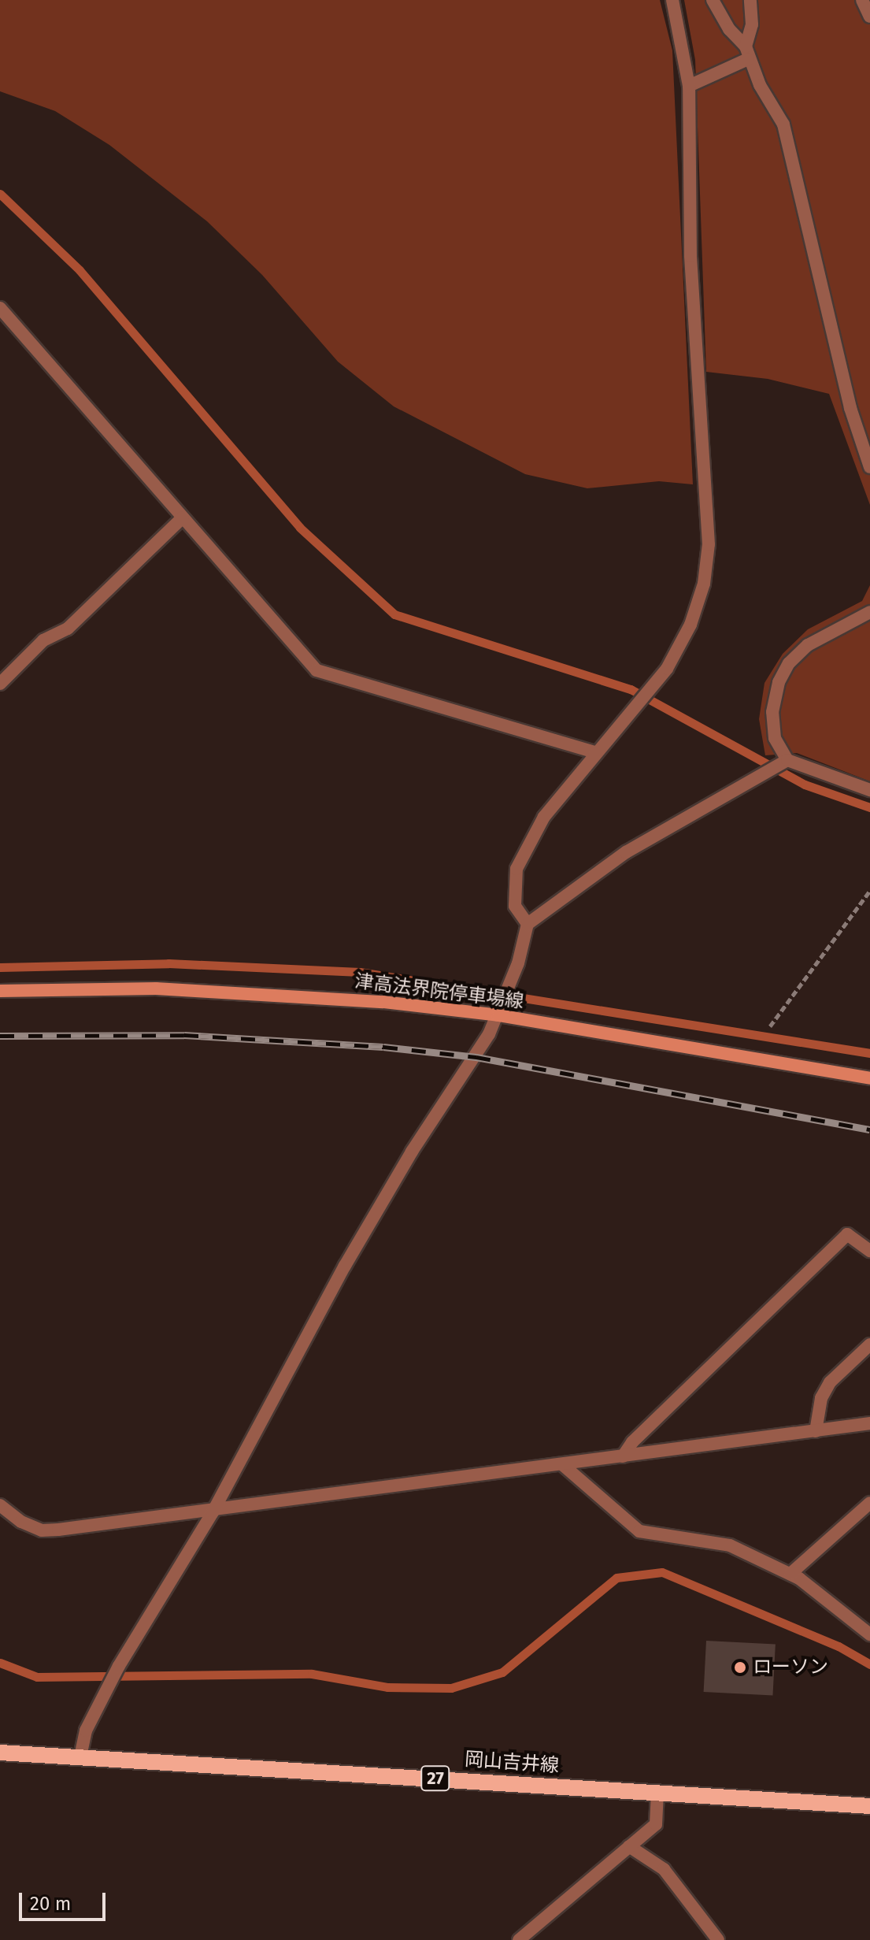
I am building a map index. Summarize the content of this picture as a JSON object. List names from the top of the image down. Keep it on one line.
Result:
{"streets":{"main road":["津高法界院停車場線","岡山吉井線","27"]},"places":["ローソン"],"scale_bar":"20 m"}
